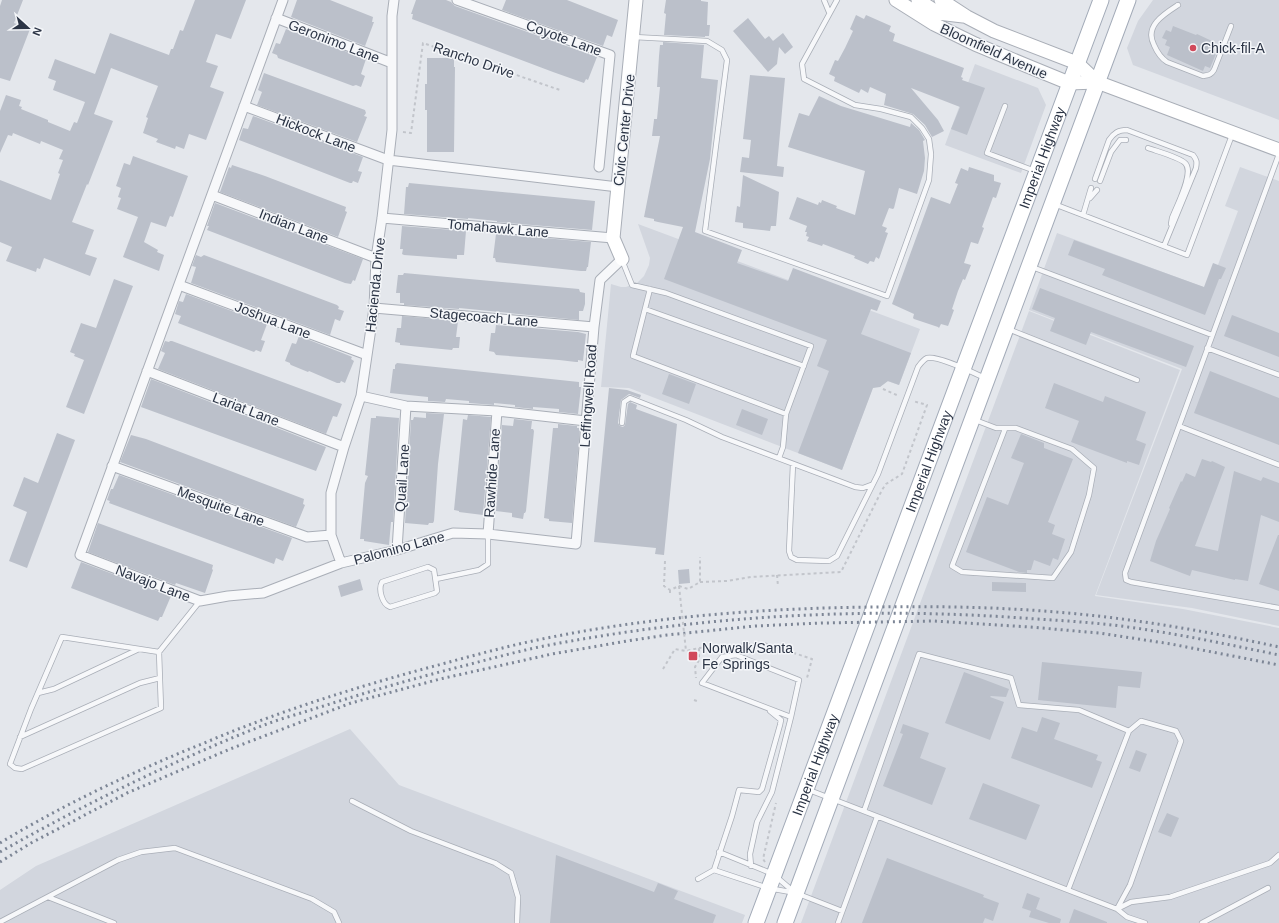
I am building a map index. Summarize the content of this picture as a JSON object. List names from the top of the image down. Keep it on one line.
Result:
{"streets":{"main road":["Bloomfield Avenue","Civic Center Drive","Imperial Highway"],"street":["Coyote Lane","Geronimo Lane","Hickock Lane","Indian Lane","Tomahawk Lane","Hacienda Drive","Stagecoach Lane","Joshua Lane","Leffingwell Road","Lariat Lane","Rawhide Lane","Quail Lane","Mesquite Lane","Palomino Lane","Navajo Lane"],"path":["Rancho Drive"]},"crossings":[["Geronimo Lane","Hacienda Drive"],["Bloomfield Avenue","Imperial Highway"],["Rancho Drive","Hacienda Drive"],["Civic Center Drive","Tomahawk Lane"],["Civic Center Drive","Leffingwell Road"],["Hickock Lane","Hacienda Drive"],["Indian Lane","Hacienda Drive"],["Tomahawk Lane","Hacienda Drive"],["Hacienda Drive","Stagecoach Lane"],["Hacienda Drive","Joshua Lane"],["Hacienda Drive","Lariat Lane"],["Hacienda Drive","Mesquite Lane"],["Hacienda Drive","Palomino Lane"],["Stagecoach Lane","Leffingwell Road"],["Leffingwell Road","Palomino Lane"],["Rawhide Lane","Palomino Lane"],["Quail Lane","Palomino Lane"],["Mesquite Lane","Navajo Lane"],["Palomino Lane","Navajo Lane"]],"places":{"other":["Chick-fil-A"],"transit":["Norwalk/Santa Fe Springs"]},"north":"right"}
